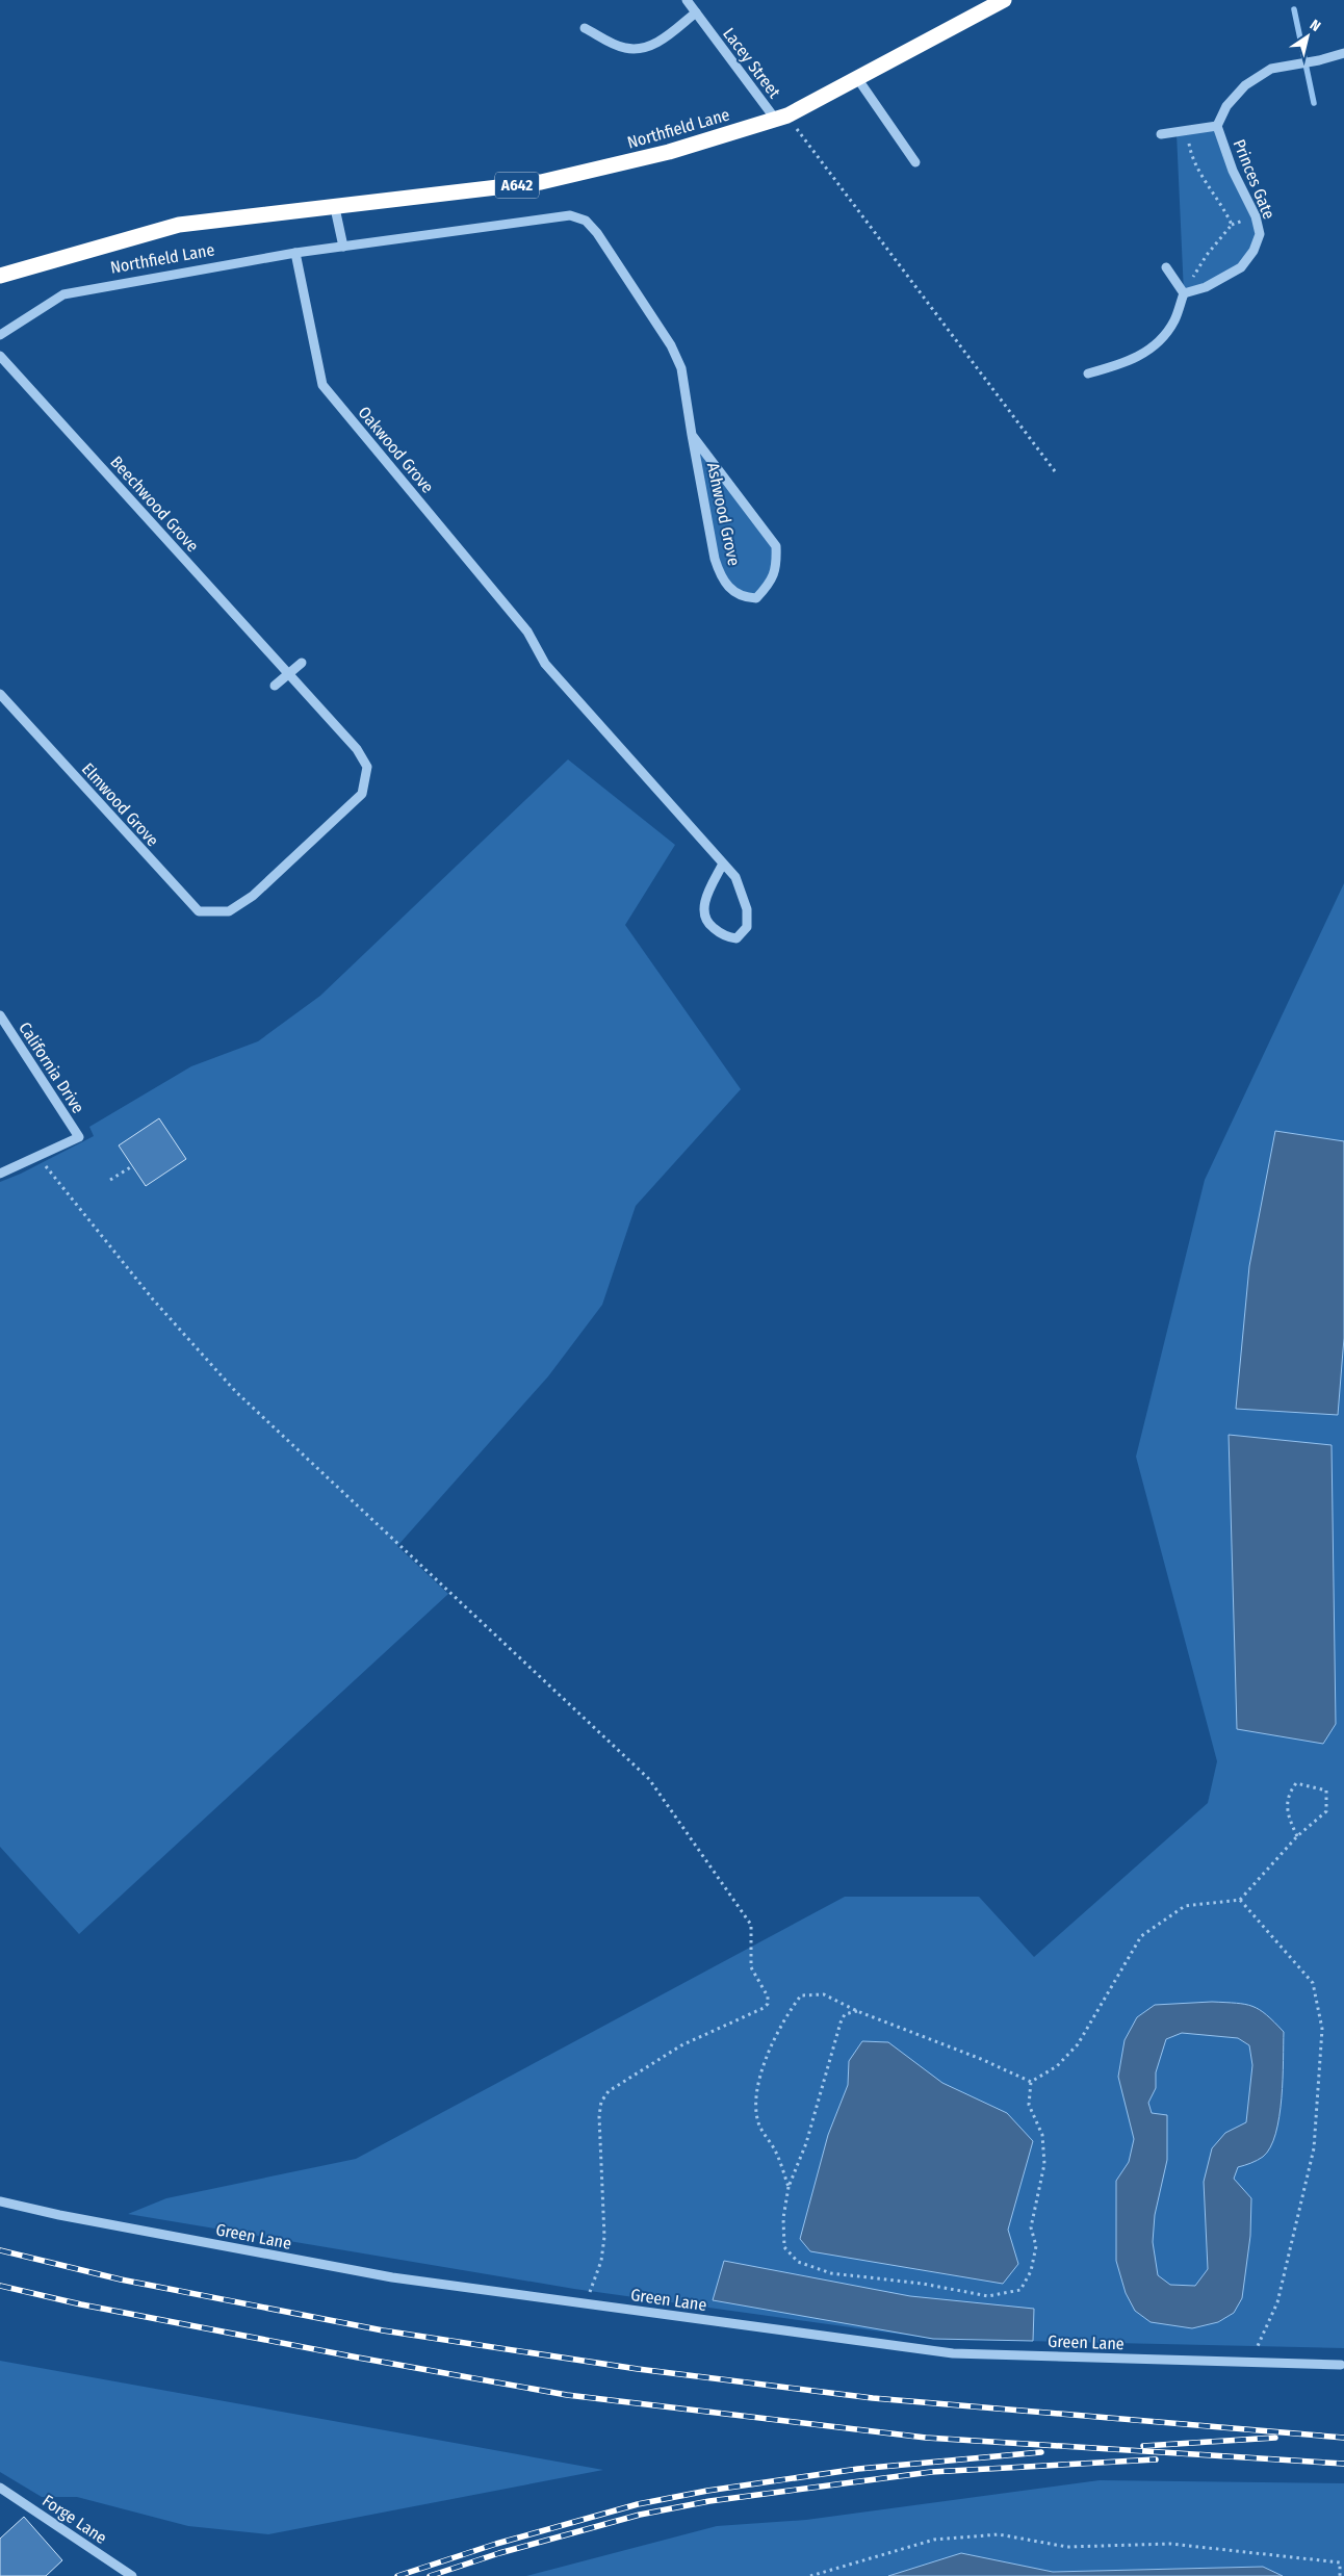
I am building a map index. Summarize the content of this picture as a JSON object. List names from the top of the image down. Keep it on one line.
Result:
{"streets":{"highway":["Northfield Lane","A642"],"street":["Lacey Street","Princes Gate","Oakwood Grove","Beechwood Grove","Ashwood Grove","Elmwood Grove","California Drive","Green Lane","Forge Lane"]},"crossings":[["Lacey Street","Northfield Lane"],["Northfield Lane","Oakwood Grove"],["Northfield Lane","Ashwood Grove"],["Beechwood Grove","Elmwood Grove"]],"north":"top right"}
